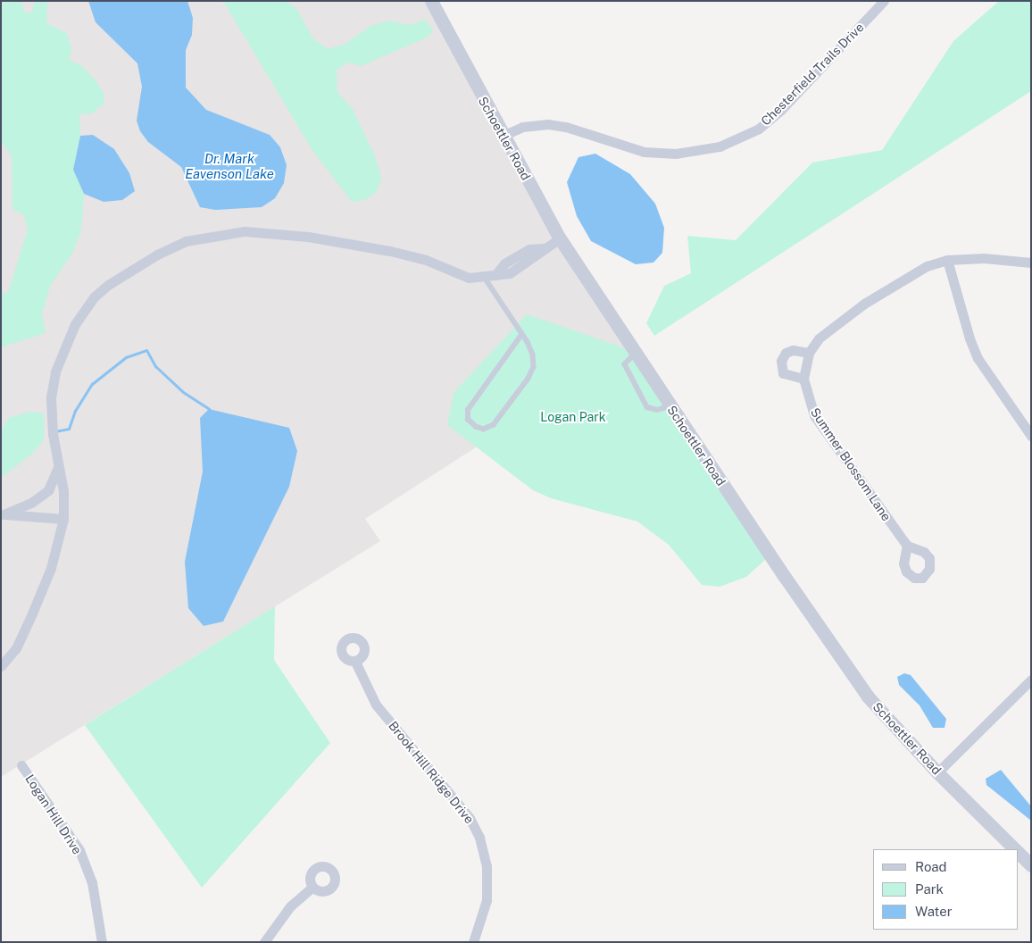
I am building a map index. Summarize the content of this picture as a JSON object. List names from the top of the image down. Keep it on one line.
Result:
{"streets":{"street":["Chesterfield Trails Drive","Schoettler Road","Summer Blossom Lane","Brook Hill Ridge Drive","Logan Hill Drive"]},"crossings":[["Chesterfield Trails Drive","Schoettler Road"]],"water":["Dr. Mark Eavenson Lake"],"parks":["Logan Park"],"legend":["Road","Park","Water"]}
